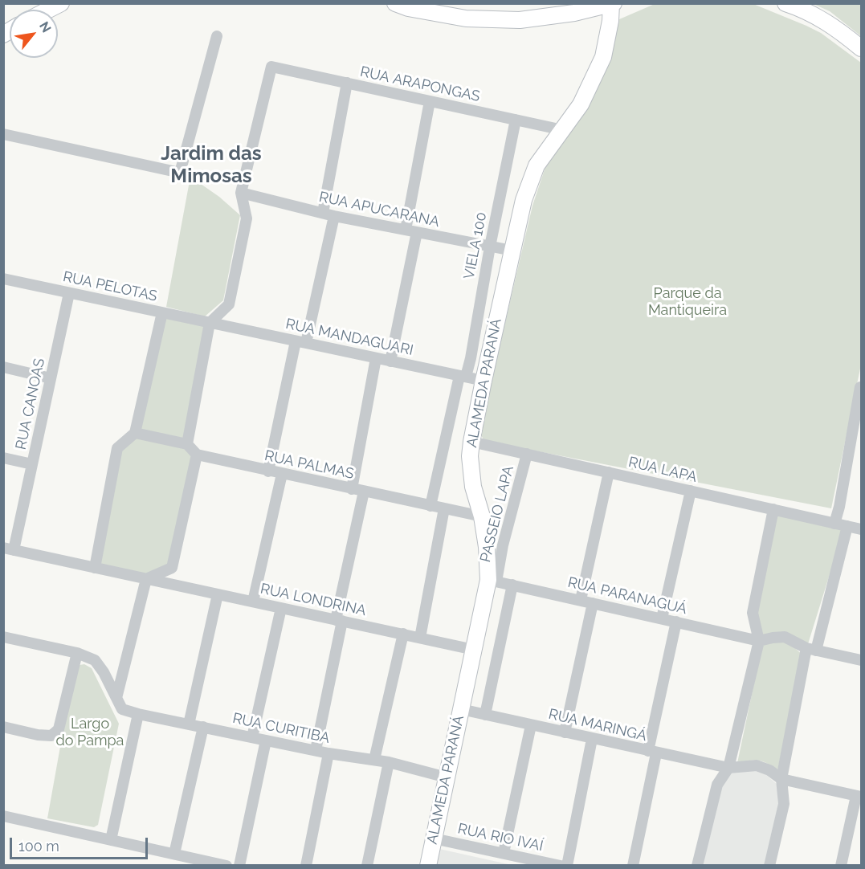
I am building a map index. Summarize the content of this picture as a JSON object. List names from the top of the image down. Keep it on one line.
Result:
{"streets":{"street":["RUA ARAPONGAS","RUA APUCARANA","VIELA 100","RUA PELOTAS","RUA MANDAGUARI","ALAMEDA PARANÁ","RUA CANOAS","RUA PALMAS","RUA LAPA","PASSEIO LAPA","RUA PARANAGUÁ","RUA LONDRINA","RUA MARINGÁ","RUA CURITIBA","RUA RIO IVAÍ"]},"crossings":[["RUA ARAPONGAS","RUA APUCARANA"],["RUA ARAPONGAS","VIELA 100"],["RUA ARAPONGAS","ALAMEDA PARANÁ"],["RUA APUCARANA","VIELA 100"],["RUA APUCARANA","ALAMEDA PARANÁ"],["VIELA 100","RUA MANDAGUARI"],["VIELA 100","RUA PALMAS"],["RUA PELOTAS","RUA MANDAGUARI"],["RUA PELOTAS","RUA CANOAS"],["RUA MANDAGUARI","ALAMEDA PARANÁ"],["ALAMEDA PARANÁ","RUA PALMAS"],["ALAMEDA PARANÁ","RUA LAPA"],["ALAMEDA PARANÁ","PASSEIO LAPA"],["ALAMEDA PARANÁ","RUA PARANAGUÁ"],["ALAMEDA PARANÁ","RUA LONDRINA"],["ALAMEDA PARANÁ","RUA MARINGÁ"],["ALAMEDA PARANÁ","RUA CURITIBA"],["ALAMEDA PARANÁ","RUA RIO IVAÍ"],["RUA CANOAS","RUA LONDRINA"],["RUA LAPA","PASSEIO LAPA"],["PASSEIO LAPA","RUA PARANAGUÁ"]],"districts":["Jardim das Mimosas"],"parks":["Parque da Mantiqueira","Largo do Pampa"],"scale_bar":"100 m","north":"top right"}
